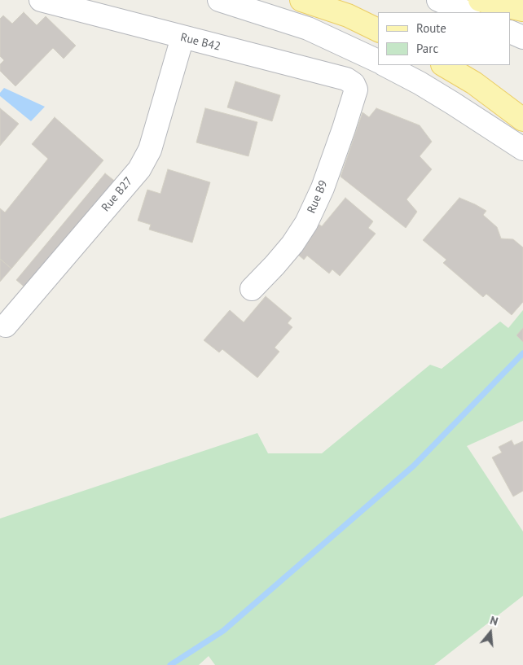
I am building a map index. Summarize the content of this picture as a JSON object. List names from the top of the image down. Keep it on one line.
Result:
{"streets":{"street":["Rue B42","Rue B27","Rue B9"]},"crossings":[["Rue B42","Rue B27"],["Rue B42","Rue B9"]],"legend":["Route","Parc"],"north":"top"}
